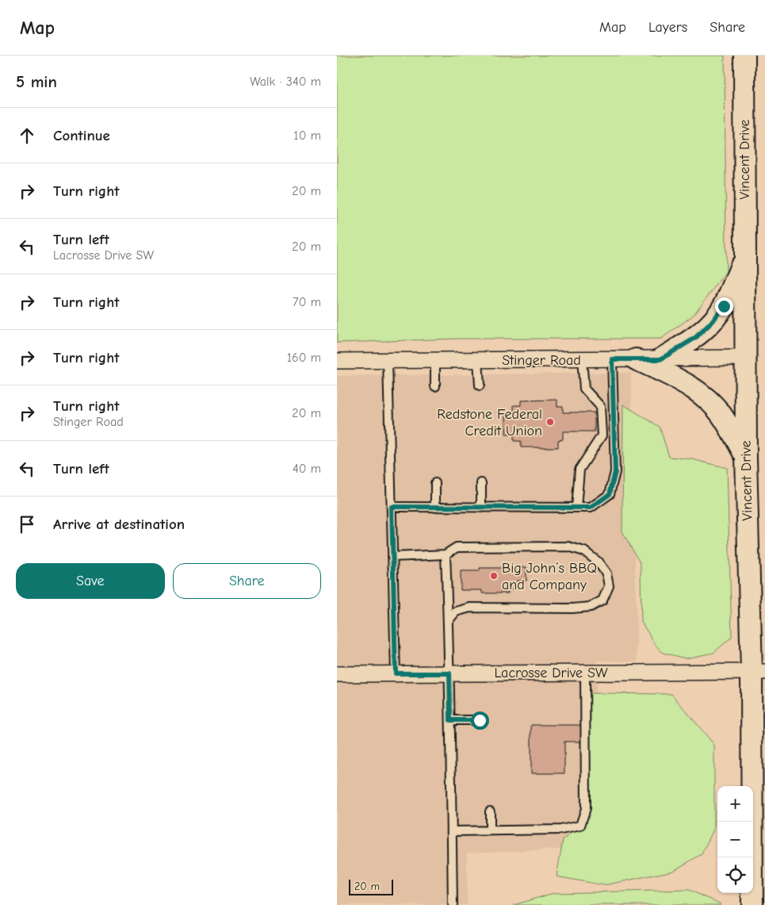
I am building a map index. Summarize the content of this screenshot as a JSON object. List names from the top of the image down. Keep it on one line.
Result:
{"streets":{"street":["Vincent Drive","Stinger Road","Lacrosse Drive SW"]},"crossings":[["Vincent Drive","Stinger Road"],["Vincent Drive","Lacrosse Drive SW"]],"places":["Redstone Federal Credit Union","Big John’s BBQ and Company"],"scale_bar":"20 m","page":{"header":"Map","nav":["Map","Layers","Share"],"heading":["5 min","Walk · 340 m"],"list":[["Continue","10 m"],["Turn right","20 m"],["Turn left","Lacrosse Drive SW","20 m"],["Turn right","70 m"],["Turn right","160 m"],["Turn right","Stinger Road","20 m"],["Turn left","40 m"],"Arrive at destination"],"buttons":["Save","Share"],"map_buttons":["+","−"],"scale":"20 m"}}
